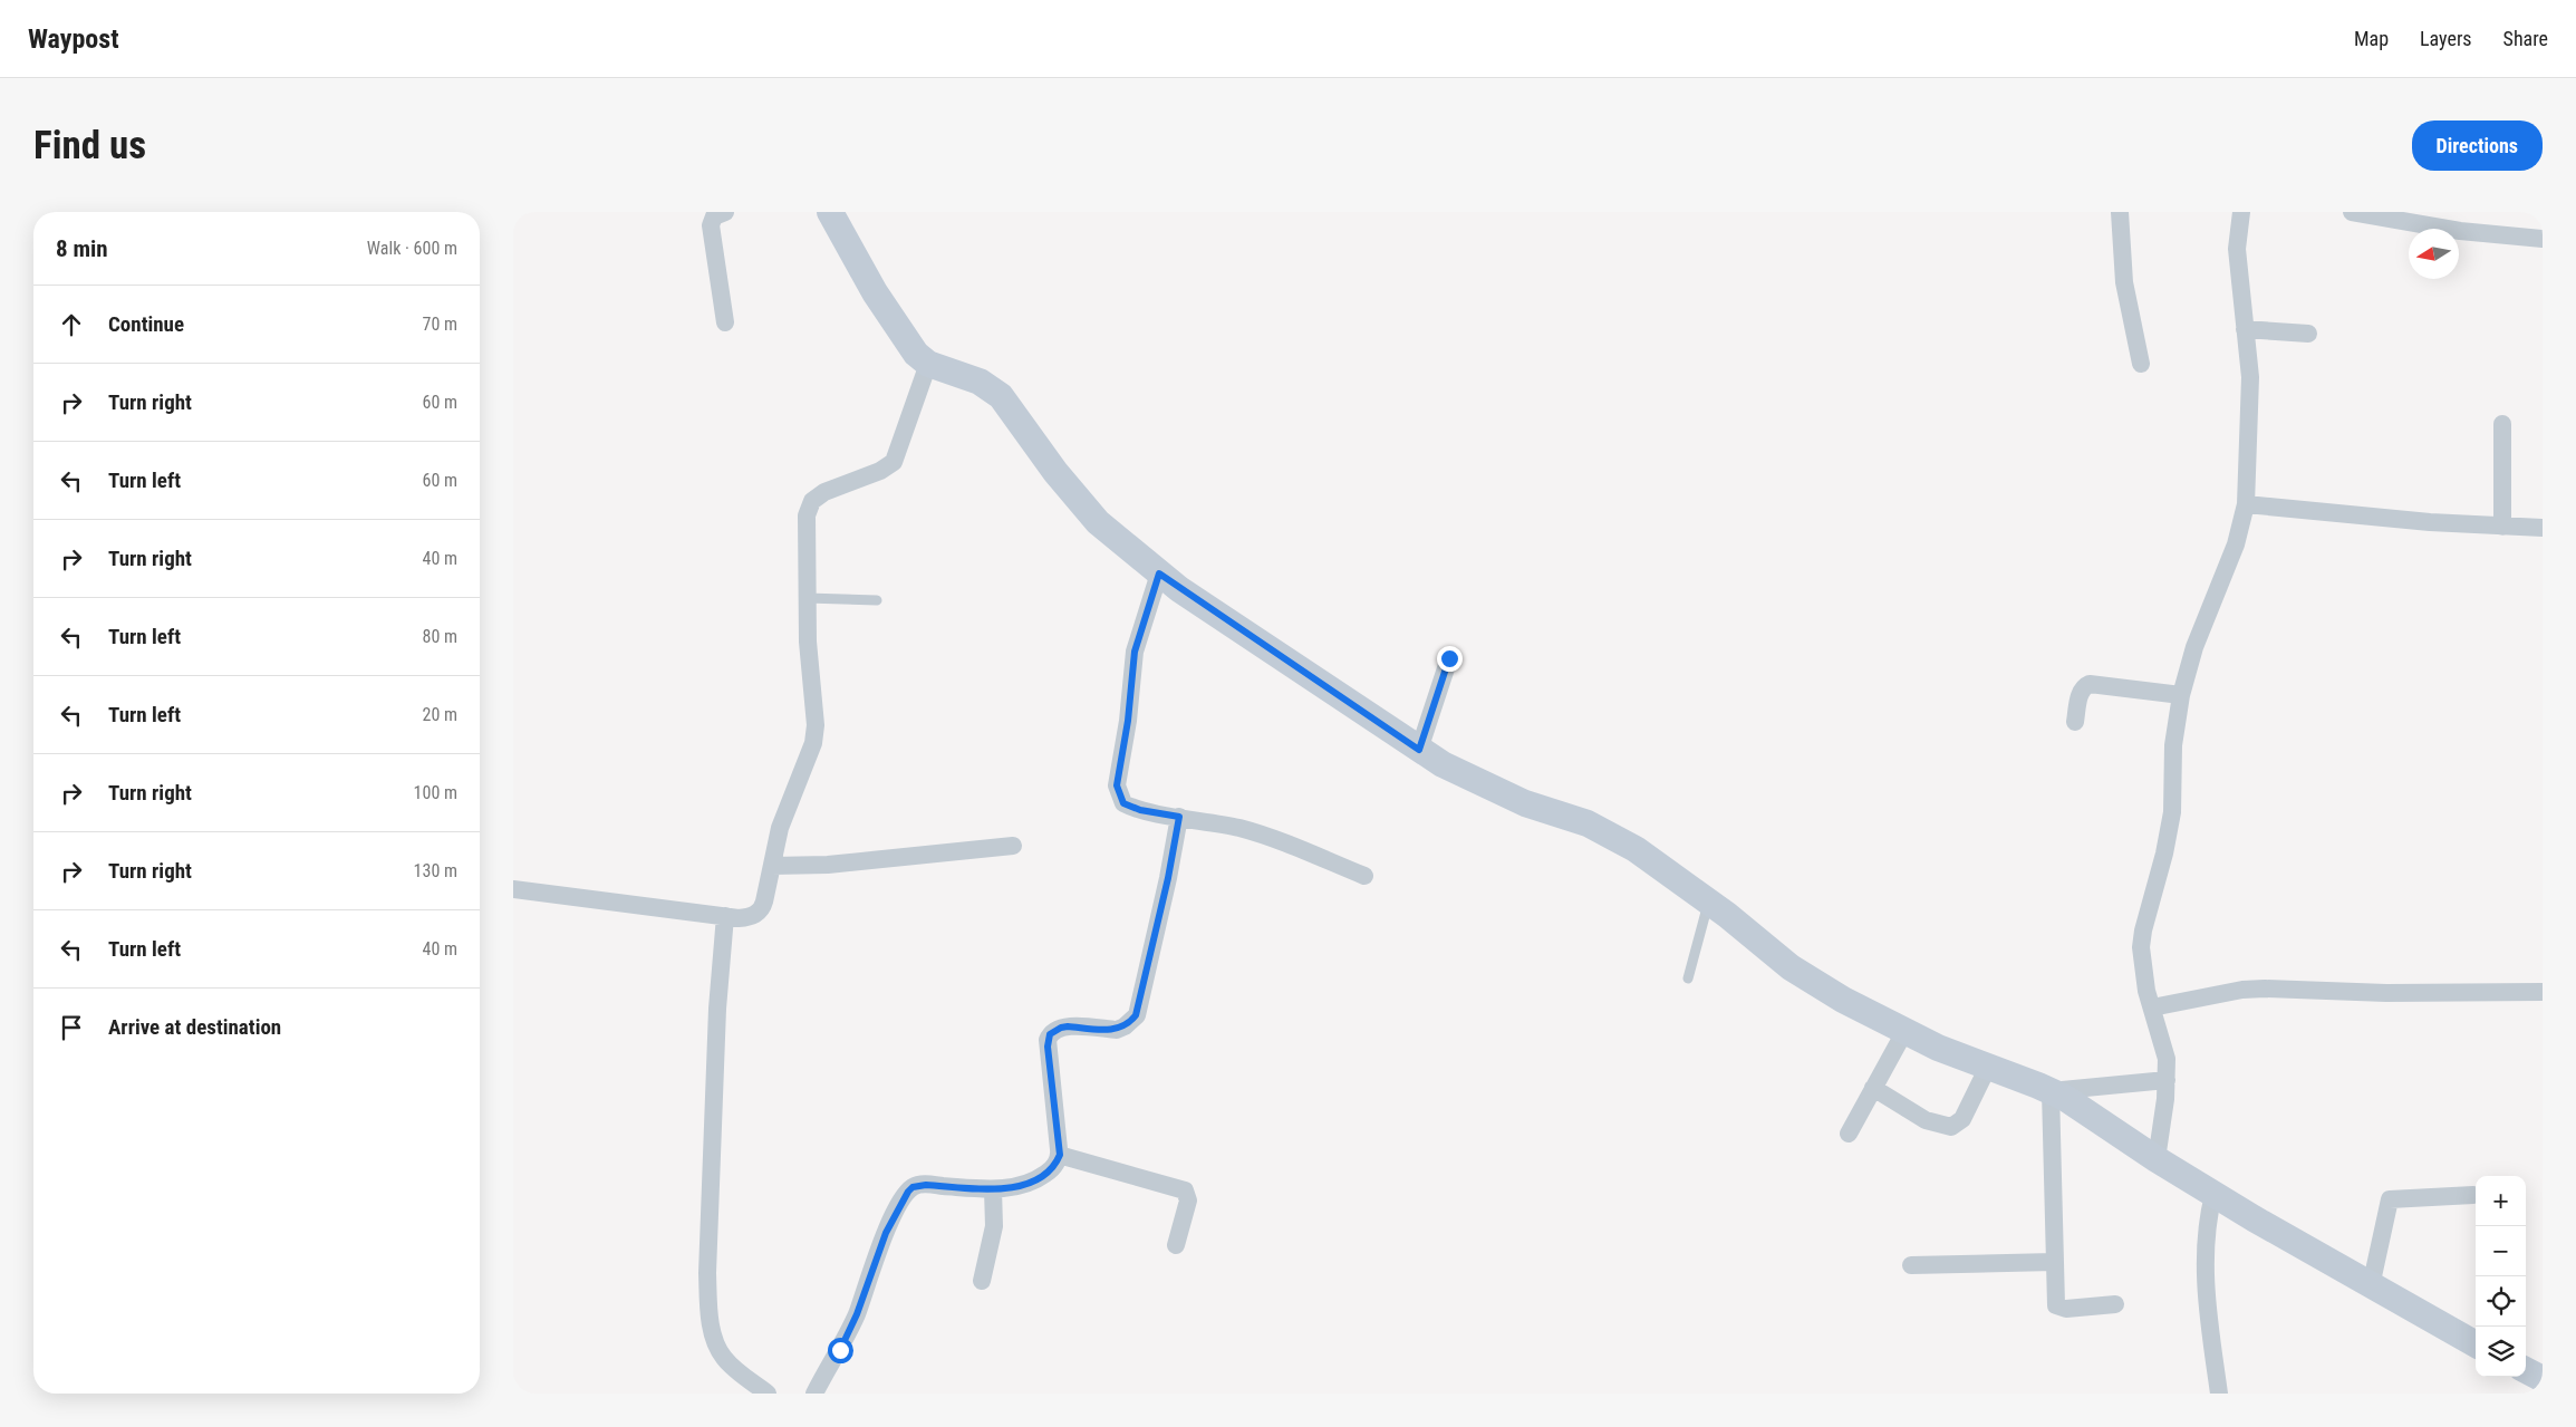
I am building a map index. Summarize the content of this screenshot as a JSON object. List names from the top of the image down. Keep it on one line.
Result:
{"north":"left","page":{"header":"Waypost","nav":["Map","Layers","Share"],"buttons":"Directions","title":"Find us","heading":["8 min","Walk · 600 m"],"list":[["Continue","70 m"],["Turn right","60 m"],["Turn left","60 m"],["Turn right","40 m"],["Turn left","80 m"],["Turn left","20 m"],["Turn right","100 m"],["Turn right","130 m"],["Turn left","40 m"],"Arrive at destination"],"map_buttons":["+","−"]}}
